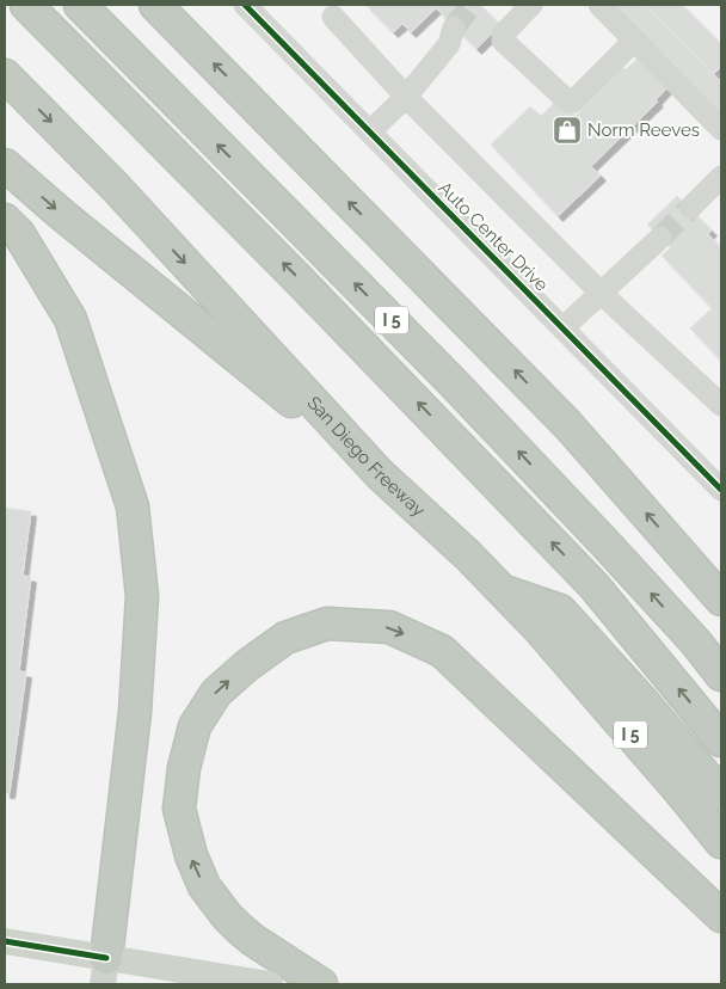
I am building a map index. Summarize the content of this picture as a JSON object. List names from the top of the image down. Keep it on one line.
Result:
{"streets":{"highway":["I 5","San Diego Freeway"],"street":["Auto Center Drive"]},"places":{"shop":["Norm Reeves"]}}
